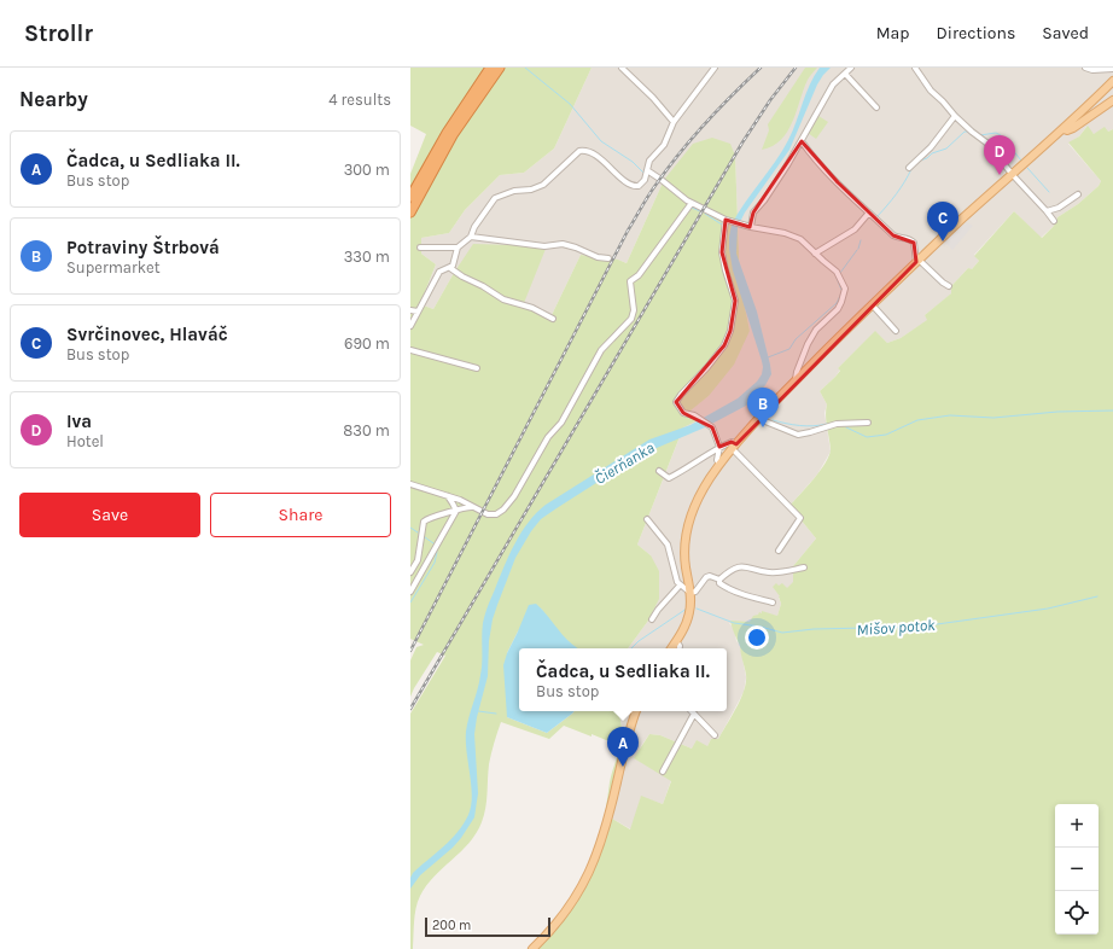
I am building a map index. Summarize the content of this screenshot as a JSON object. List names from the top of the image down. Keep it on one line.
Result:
{"water":["Čierňanka","Mišov potok"],"scale_bar":"200 m","page":{"header":"Strollr","nav":["Map","Directions","Saved"],"heading":["Nearby","4 results"],"list":[{"mark":"A","name":"Čadca, u Sedliaka II.","note":"Bus stop","value":"300 m"},{"mark":"B","name":"Potraviny Štrbová","note":"Supermarket","value":"330 m"},{"mark":"C","name":"Svrčinovec, Hlaváč","note":"Bus stop","value":"690 m"},{"mark":"D","name":"Iva","note":"Hotel","value":"830 m"}],"pins":["D","C","B","A"],"buttons":["Save","Share"],"popup":["Čadca, u Sedliaka II.","Bus stop"],"map_buttons":["+","−"],"scale":"200 m"}}
